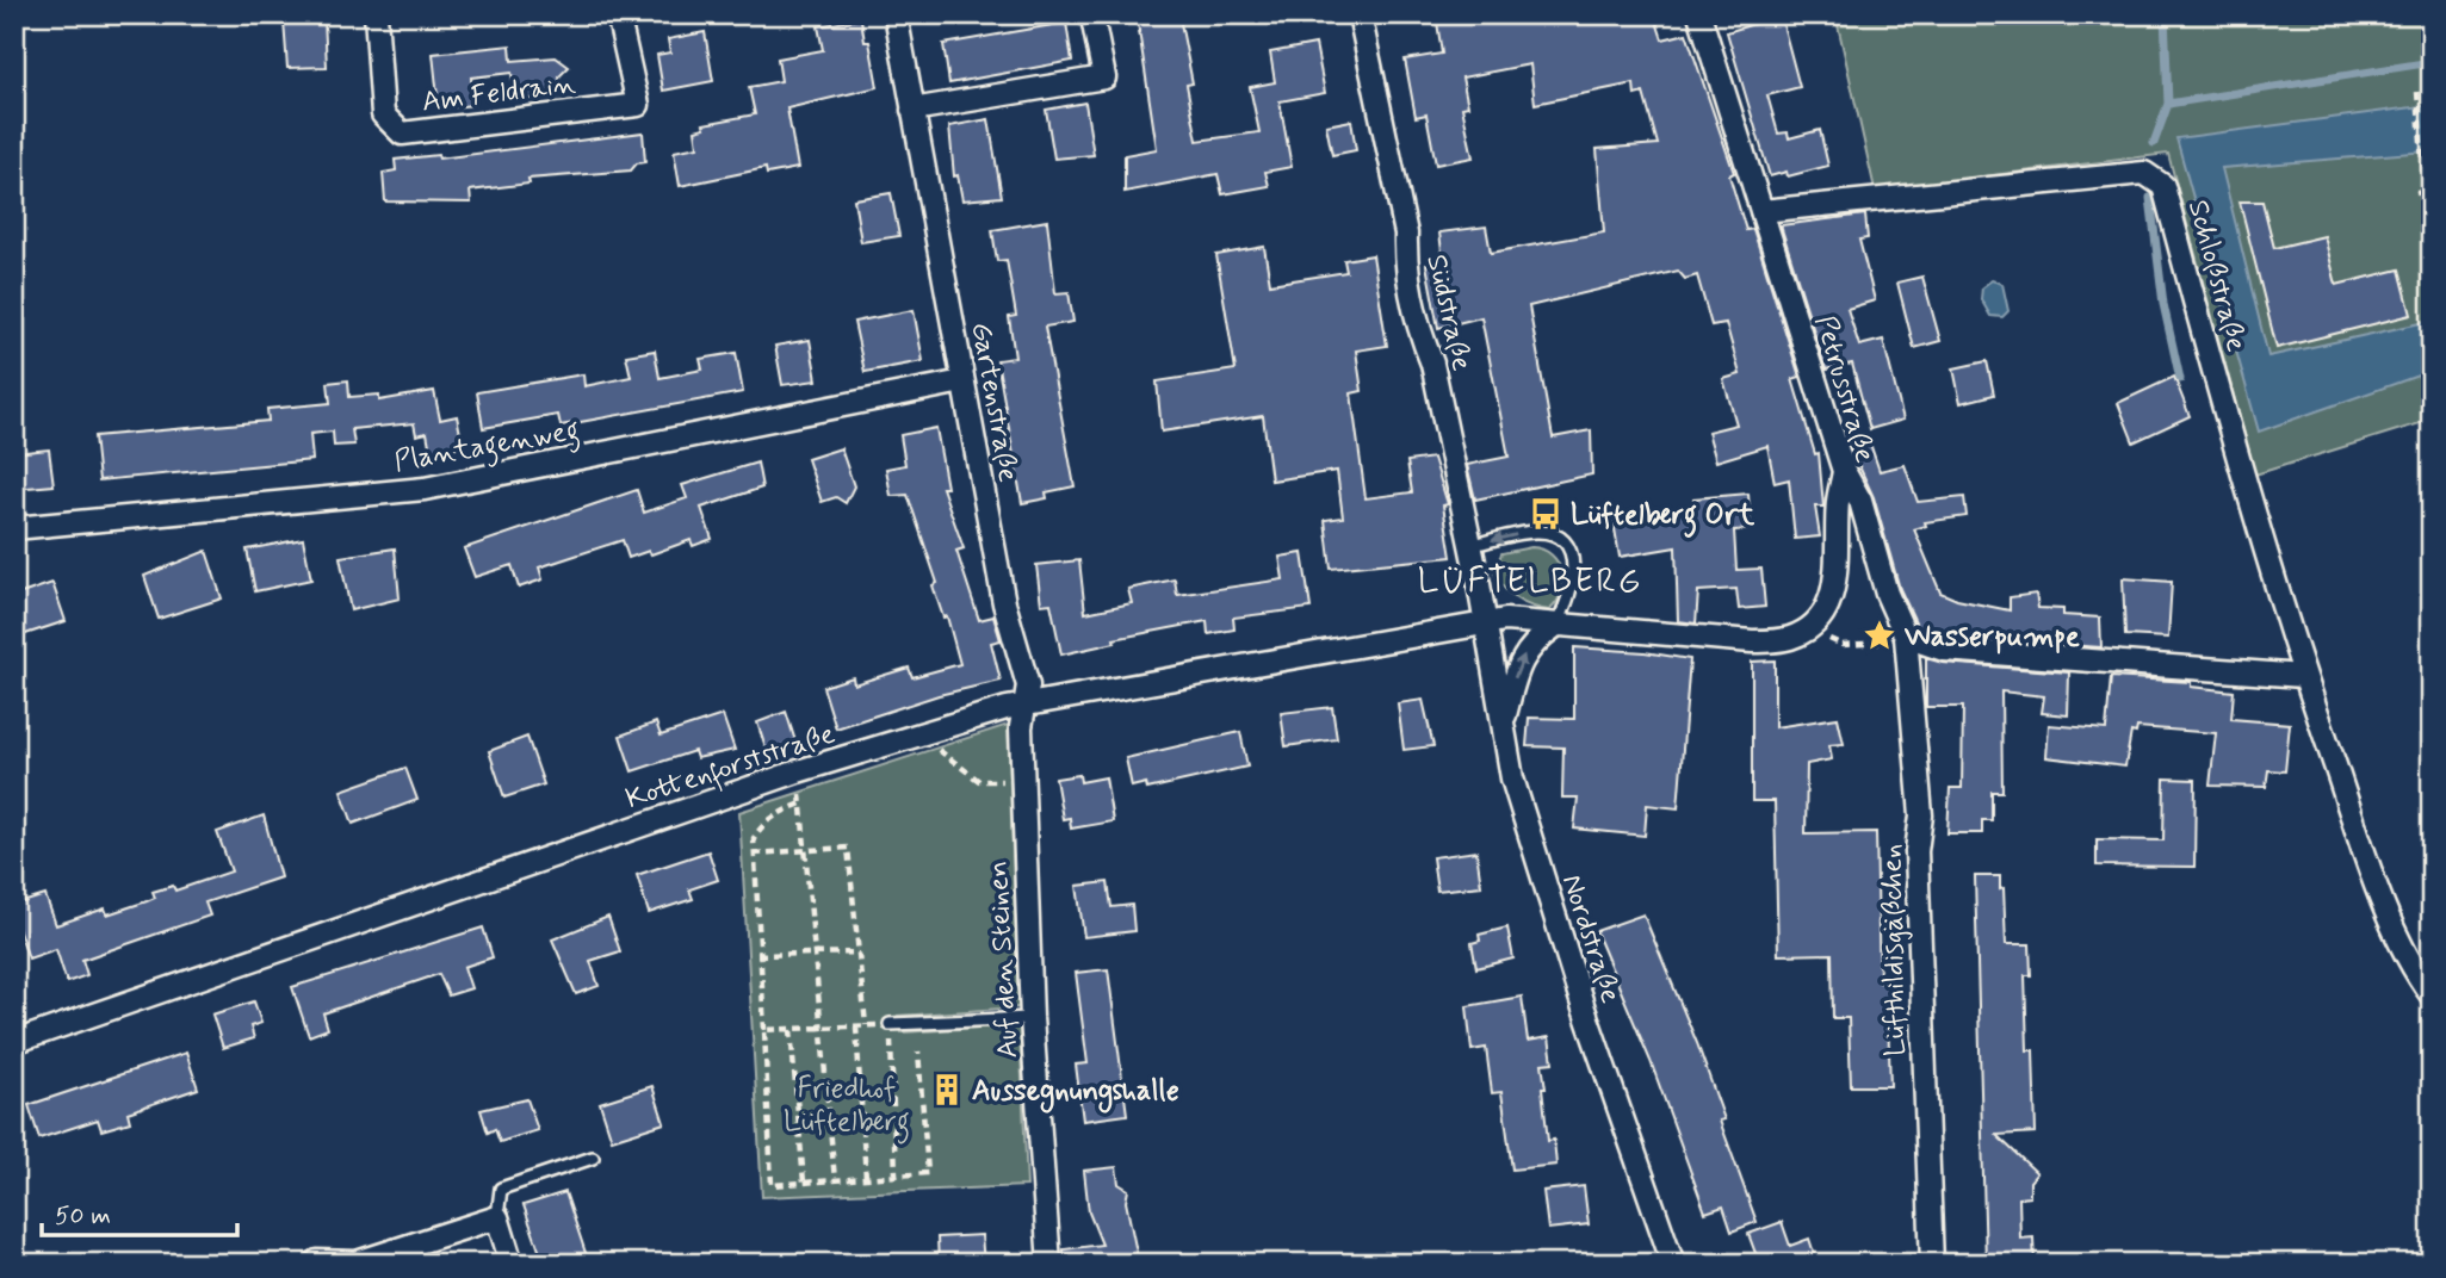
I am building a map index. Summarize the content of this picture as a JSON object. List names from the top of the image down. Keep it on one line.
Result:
{"streets":{"street":["Am Feldrain","Schloßstraße","Südstraße","Petrusstraße","Gartenstraße","Plantagenweg","Kottenforststraße","Nordstraße","Lüfthildisgäßchen","Auf den Steinen"]},"crossings":[["Schloßstraße","Petrusstraße"],["Südstraße","Petrusstraße"],["Südstraße","Kottenforststraße"],["Südstraße","Nordstraße"],["Petrusstraße","Kottenforststraße"],["Petrusstraße","Nordstraße"],["Petrusstraße","Lüfthildisgäßchen"],["Gartenstraße","Plantagenweg"],["Gartenstraße","Kottenforststraße"],["Gartenstraße","Auf den Steinen"],["Kottenforststraße","Nordstraße"],["Kottenforststraße","Auf den Steinen"]],"districts":["LÜFTELBERG"],"parks":["Friedhof Lüftelberg"],"places":{"bus stop":["Lüftelberg Ort"],"place":["Wasserpumpe"],"building":["Aussegnungshalle"]},"scale_bar":"50 m"}
